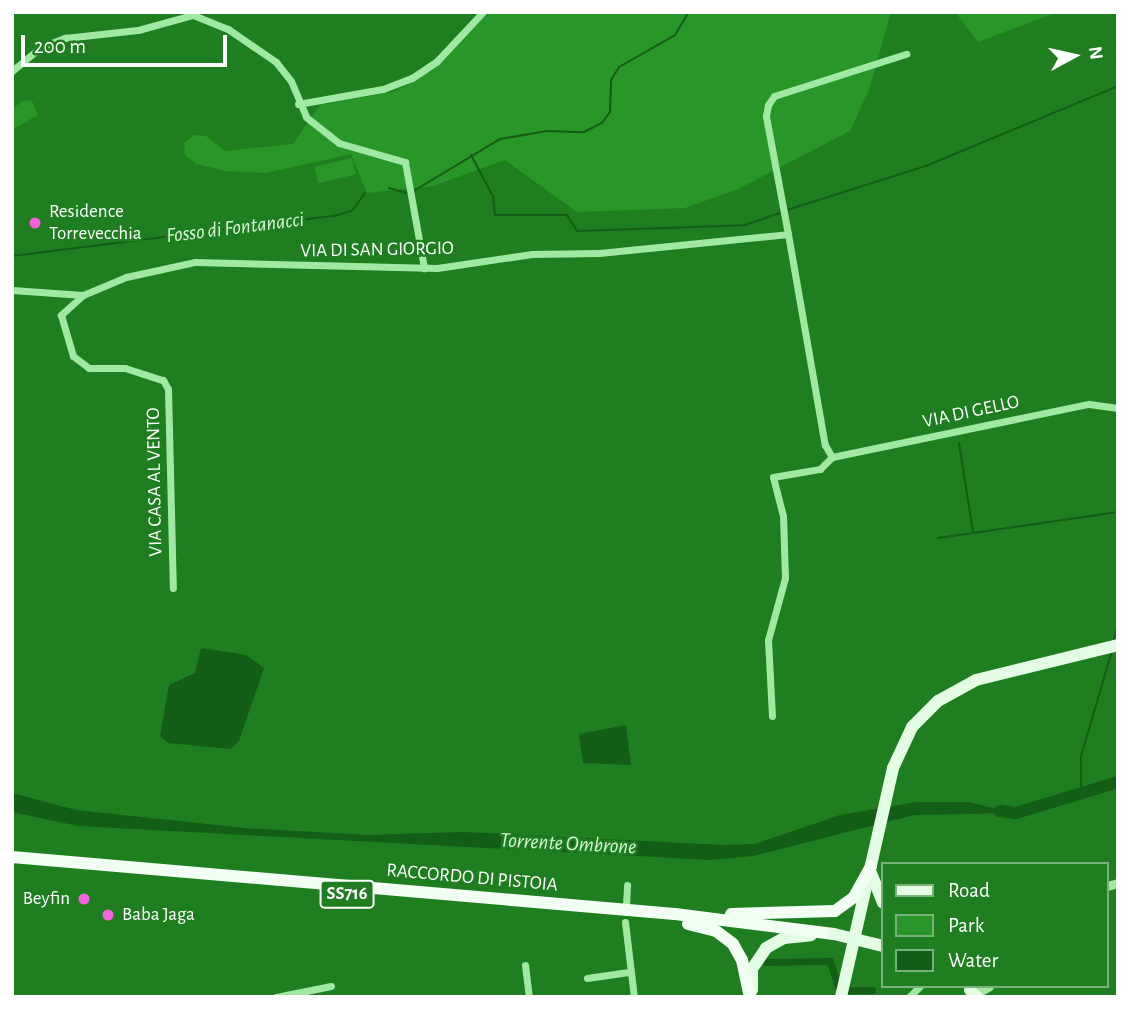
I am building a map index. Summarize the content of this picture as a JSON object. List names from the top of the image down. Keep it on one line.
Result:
{"streets":{"highway":["RACCORDO DI PISTOIA","SS716"],"street":["VIA DI SAN GIORGIO","VIA DI GELLO","VIA CASA AL VENTO"]},"crossings":[["VIA DI SAN GIORGIO","VIA CASA AL VENTO"]],"water":["Fosso di Fontanacci","Torrente Ombrone"],"places":["Residence Torrevecchia","Beyfin","Baba Jaga"],"legend":["Road","Park","Water"],"scale_bar":"200 m","north":"right"}
